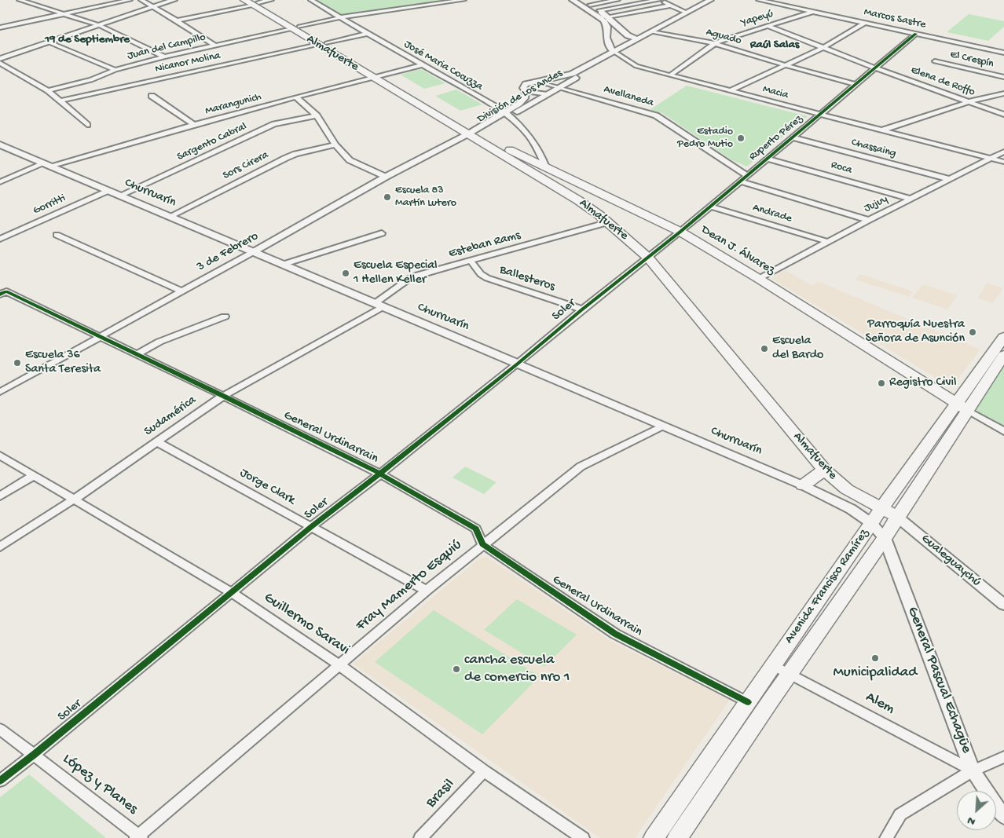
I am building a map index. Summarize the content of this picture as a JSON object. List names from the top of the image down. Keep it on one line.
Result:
{"streets":{"main road":["Almafuerte","Churruarín","Dean J. Álvarez","Avenida Francisco Ramírez"],"street":["Yapeyú","Marcos Sastre","Aguado","Juan del Campillo","El Crespín","Nicanor Molina","José Maria Cocuzza","Elena de Roffo","Macia","División de Los Andes","Avellaneda","Marangunich","Ruperto Pérez","Sargento Cabral","Chassaing","Sors Cirera","Roca","Jujuy","Gorritti","Andrade","Esteban Rams","3 de Febrero","Ballesteros","Soler","Sudamérica","General Urdinarrain","Jorge Clark","Gualeguaychú","Fray Mamerto Esquiú","Guillermo Saravi","General Pascual Echagüe","Alem","López y Planes","Brasil"]},"crossings":[["Yapeyú","Marcos Sastre"],["Yapeyú","Aguado"],["Yapeyú","Elena de Roffo"],["Yapeyú","Macia"],["Marcos Sastre","Ruperto Pérez"],["Aguado","División de Los Andes"],["Aguado","Ruperto Pérez"],["Juan del Campillo","Almafuerte"],["Juan del Campillo","José Maria Cocuzza"],["Almafuerte","Nicanor Molina"],["Almafuerte","División de Los Andes"],["Almafuerte","Marangunich"],["Almafuerte","Ruperto Pérez"],["Almafuerte","Esteban Rams"],["Almafuerte","Dean J. Álvarez"],["Almafuerte","3 de Febrero"],["Almafuerte","Soler"],["Almafuerte","Gualeguaychú"],["Almafuerte","Avenida Francisco Ramírez"],["Nicanor Molina","José Maria Cocuzza"],["José Maria Cocuzza","División de Los Andes"],["José Maria Cocuzza","Marangunich"],["José Maria Cocuzza","Dean J. Álvarez"],["Elena de Roffo","Ruperto Pérez"],["Macia","División de Los Andes"],["Macia","Ruperto Pérez"],["Macia","Jujuy"],["División de Los Andes","Avellaneda"],["División de Los Andes","Dean J. Álvarez"],["División de Los Andes","3 de Febrero"],["Avellaneda","Ruperto Pérez"],["Marangunich","Churruarín"],["Ruperto Pérez","Chassaing"],["Ruperto Pérez","Roca"],["Ruperto Pérez","Andrade"],["Ruperto Pérez","Dean J. Álvarez"],["Ruperto Pérez","Soler"],["Sargento Cabral","Churruarín"],["Chassaing","Jujuy"],["Sors Cirera","Churruarín"],["Roca","Jujuy"],["Churruarín","Gorritti"],["Churruarín","Esteban Rams"],["Churruarín","3 de Febrero"],["Churruarín","Soler"],["Churruarín","Sudamérica"],["Churruarín","Fray Mamerto Esquiú"],["Churruarín","Avenida Francisco Ramírez"],["Churruarín","General Pascual Echagüe"],["Jujuy","Andrade"],["Jujuy","Dean J. Álvarez"],["Esteban Rams","Ballesteros"],["Esteban Rams","Sudamérica"],["Dean J. Álvarez","3 de Febrero"],["Dean J. Álvarez","Avenida Francisco Ramírez"],["3 de Febrero","General Urdinarrain"],["Ballesteros","Soler"],["Soler","General Urdinarrain"],["Soler","Jorge Clark"],["Soler","Guillermo Saravi"],["Soler","López y Planes"],["Sudamérica","General Urdinarrain"],["Sudamérica","Jorge Clark"],["Sudamérica","Guillermo Saravi"],["General Urdinarrain","Fray Mamerto Esquiú"],["General Urdinarrain","Avenida Francisco Ramírez"],["Jorge Clark","Fray Mamerto Esquiú"],["Gualeguaychú","Avenida Francisco Ramírez"],["Fray Mamerto Esquiú","Guillermo Saravi"],["Fray Mamerto Esquiú","López y Planes"],["Avenida Francisco Ramírez","General Pascual Echagüe"],["Avenida Francisco Ramírez","Alem"],["Guillermo Saravi","Brasil"],["General Pascual Echagüe","Alem"]],"districts":["19 de Septiembre","Raúl Salas"],"places":["Estadio Pedro Mutio","Escuela 83 Martín Lutero","Escuela Especial 1 Hellen Keller","Parroquía Nuestra Señora de Asunción","Escuela del Bardo","Escuela 36 Santa Teresita","Registro Civil","Municipalidad","cancha escuela de comercio nro 1"],"north":"bottom left"}
